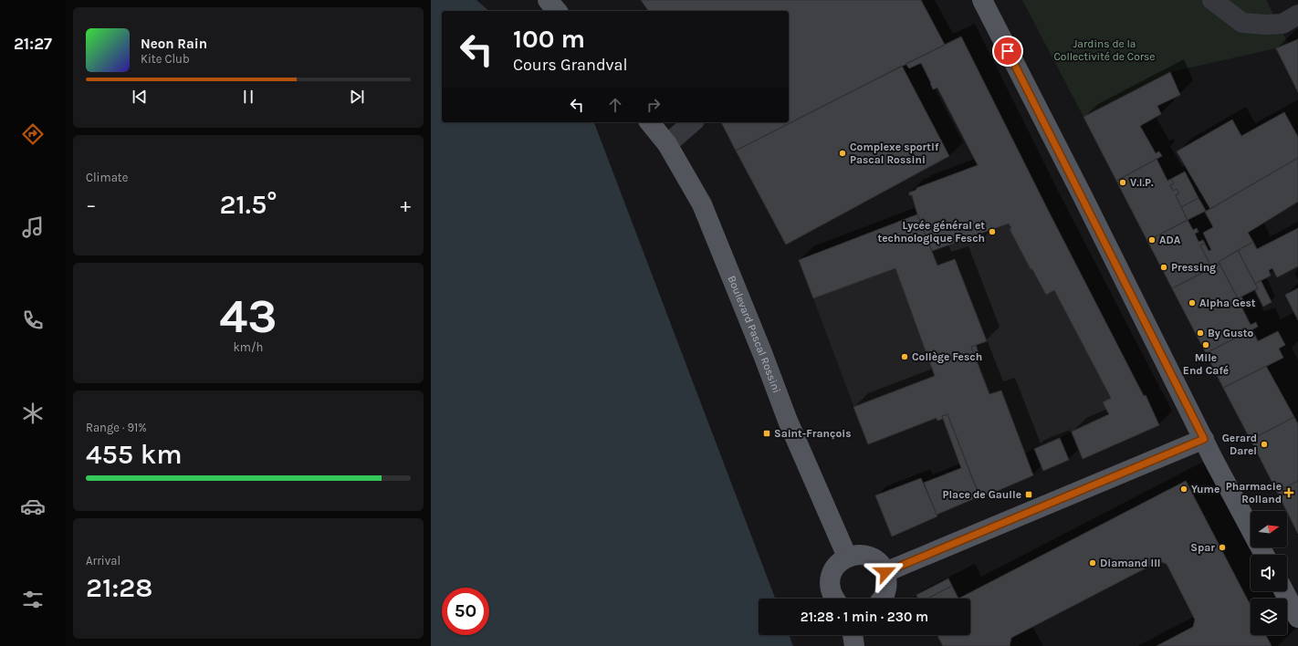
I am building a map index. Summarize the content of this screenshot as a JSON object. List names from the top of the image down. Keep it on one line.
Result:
{"streets":{"main road":["Boulevard Pascal Rossini"]},"parks":["Jardins de la Collectivité de Corse"],"places":{"other":["Complexe sportif Pascal Rossini","V.I.P.","Lycée général et technologique Fesch","ADA","Pressing","Alpha Gest","By Gusto","Mile End Café","Collège Fesch","Gerard Darel","Yume","Spar","Diamand III"],"transit":["Saint-François","Place de Gaulle"],"health":["Pharmacie Rolland"]},"north":"right","page":{"tabs":"21:27","turn":["100 m","Cours Grandval"],"song":["Neon Rain","Kite Club"],"tile":["Climate",["43","km/h"],["Range · 91%","455 km"],["Arrival","21:28"]],"heat":["−","21.5°","+"],"limit":"50","trip":"21:28 · 1 min · 230 m"}}
